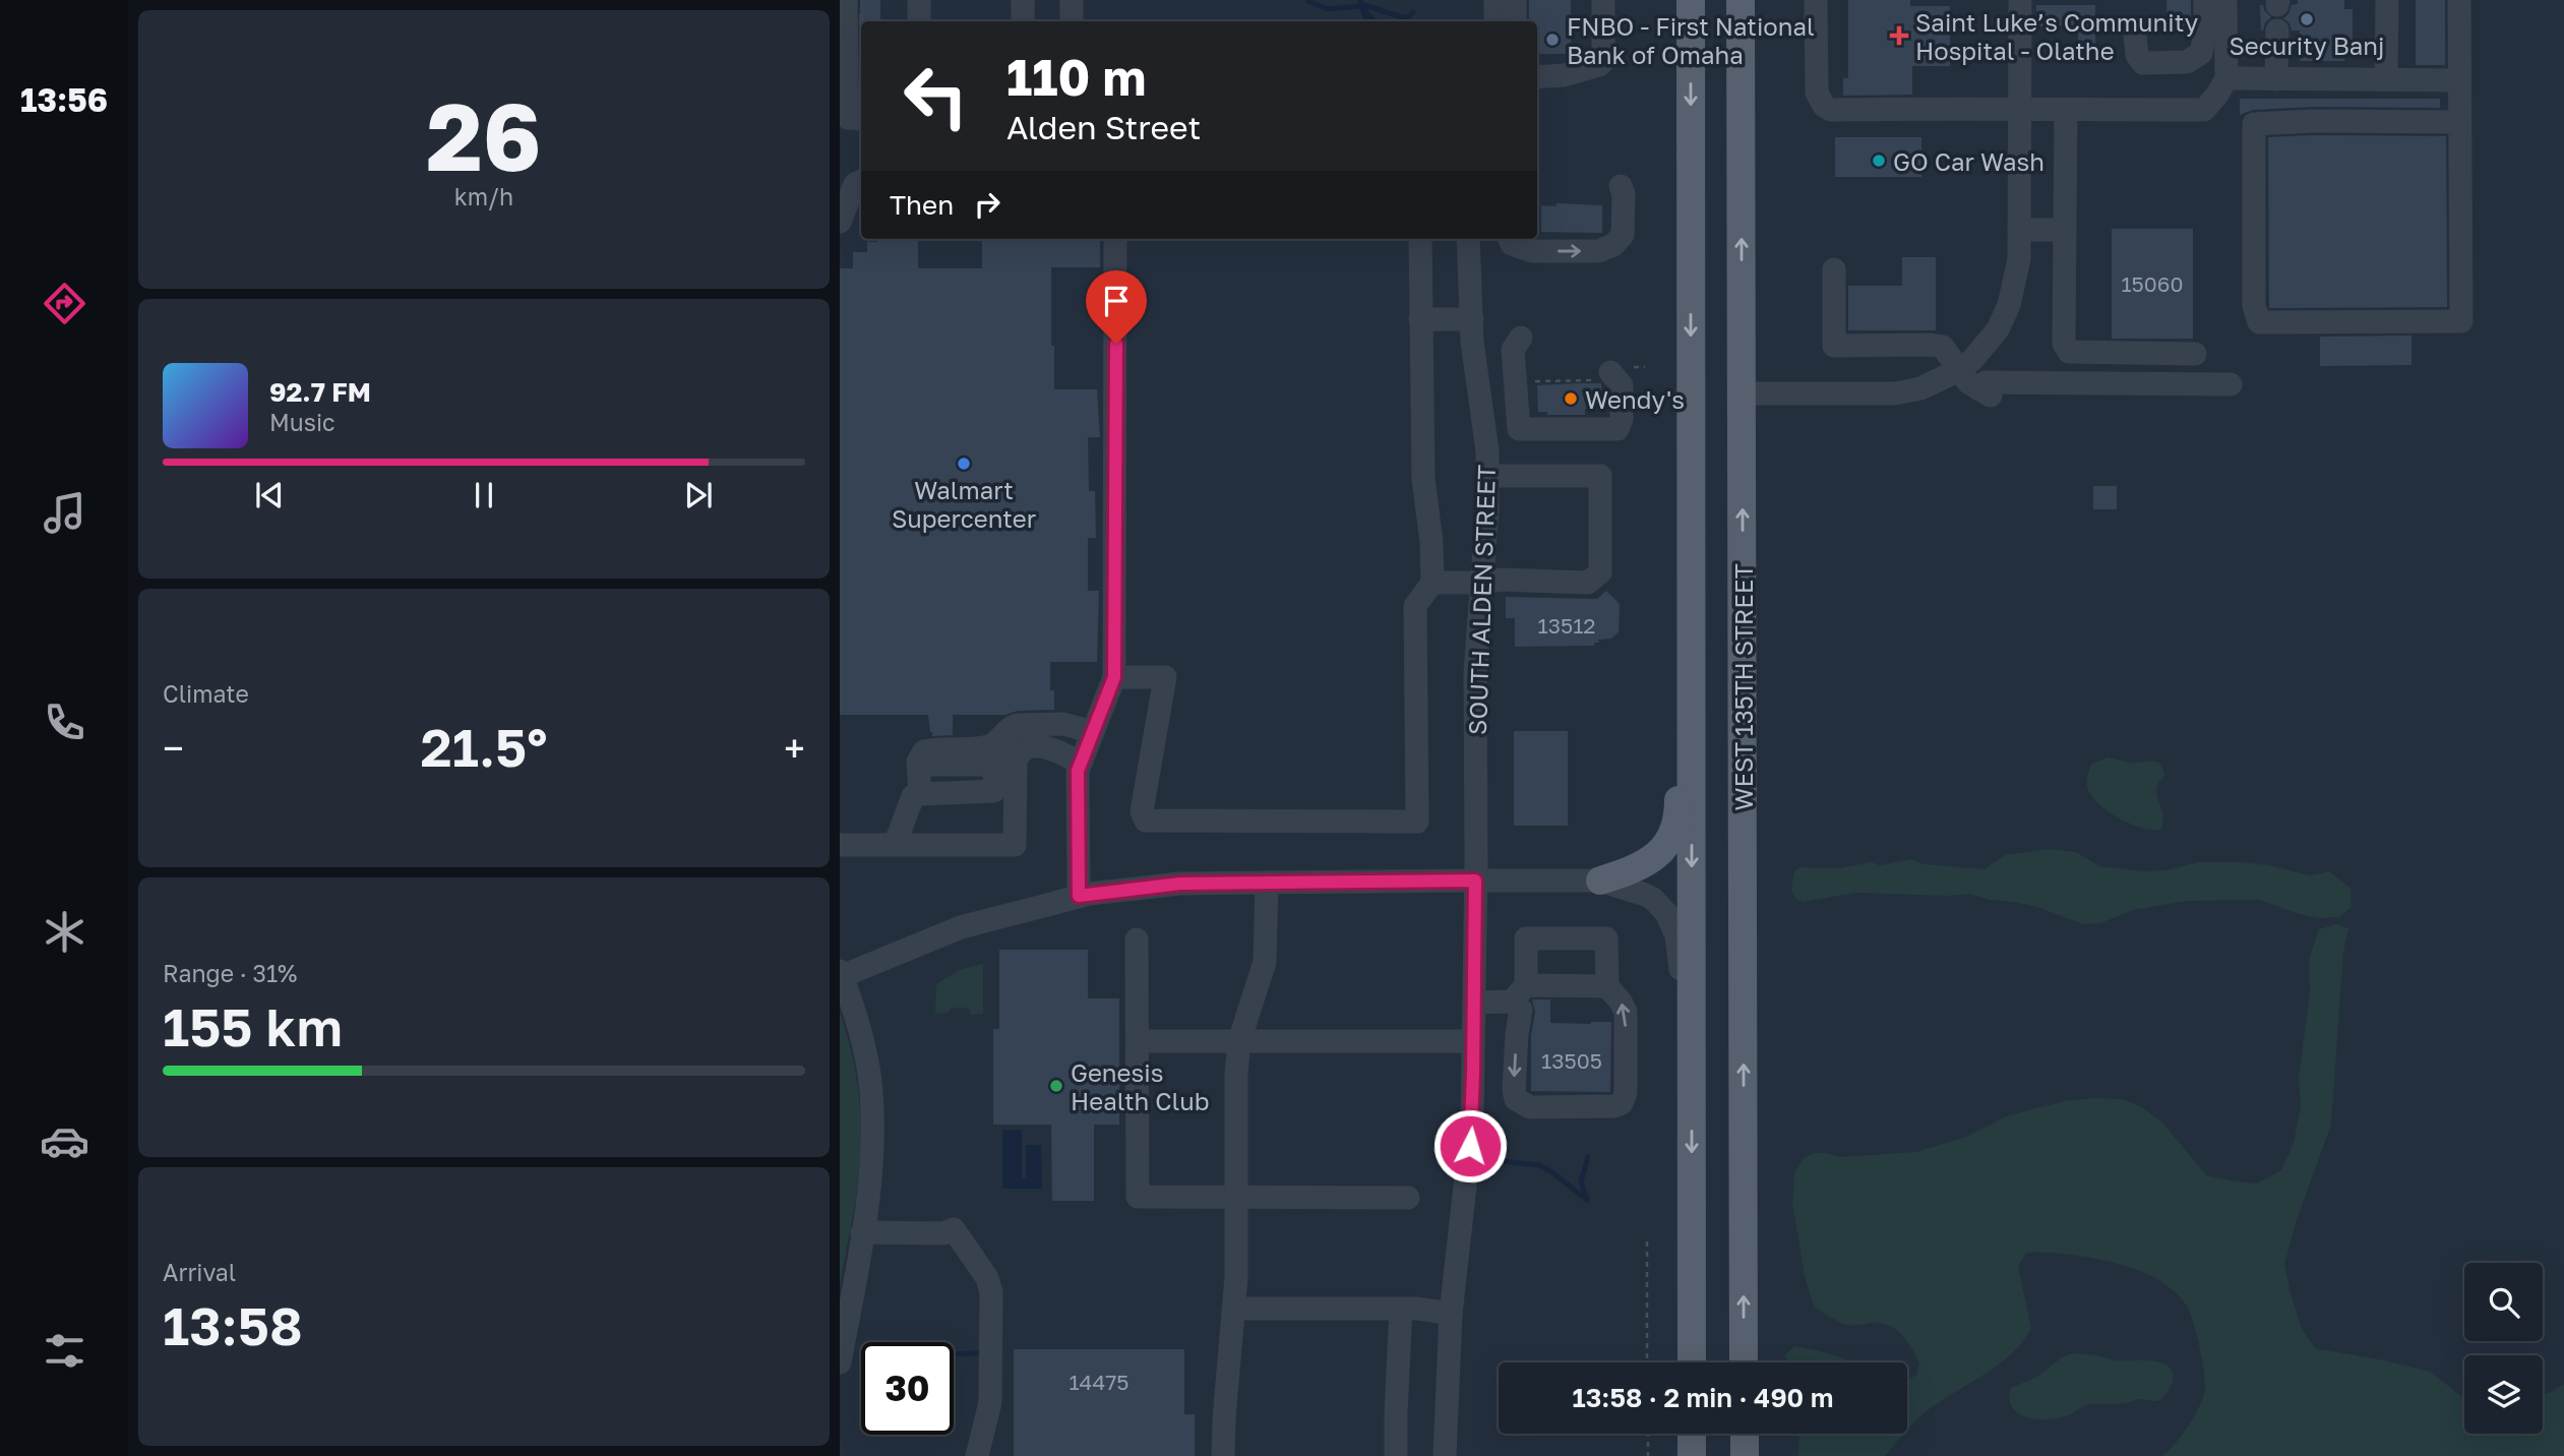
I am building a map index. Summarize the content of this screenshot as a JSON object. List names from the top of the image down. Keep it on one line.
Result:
{"streets":{"main road":["WEST 135TH STREET"],"street":["SOUTH ALDEN STREET"]},"places":{"other":["Security Banj","FNBO - First National Bank of Omaha","GO Car Wash","Wendy's","Walmart Supercenter","Genesis Health Club"],"health":["Saint Luke’s Community Hospital - Olathe"]},"house_numbers":["15060","13512","13505","14475"],"page":{"tabs":"13:56","tile":[["26","km/h"],"Climate",["Range · 31%","155 km"],["Arrival","13:58"]],"turn":["110 m","Alden Street"],"then":"Then","song":["92.7 FM","Music"],"heat":["−","21.5°","+"],"limit":"30","trip":"13:58 · 2 min · 490 m"}}
